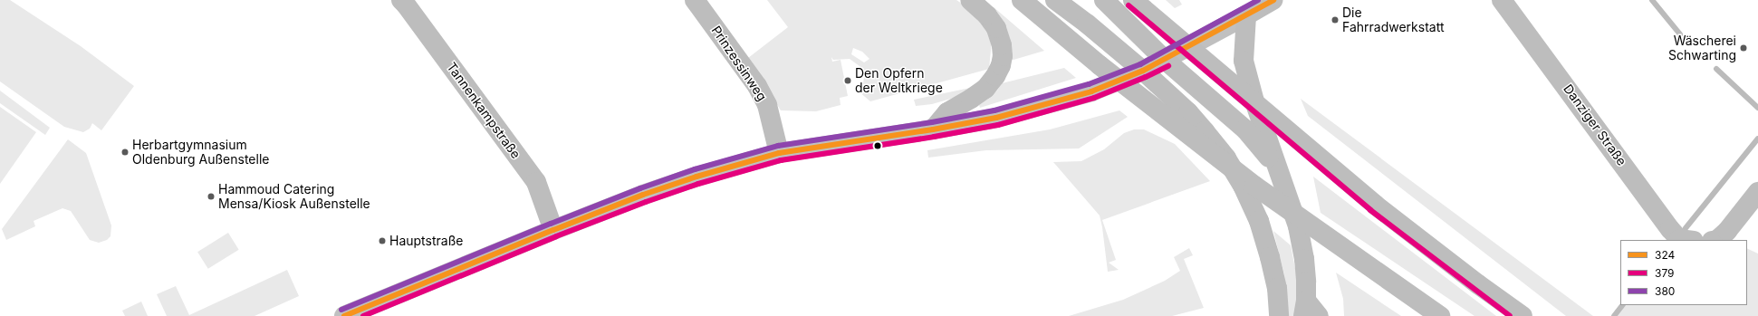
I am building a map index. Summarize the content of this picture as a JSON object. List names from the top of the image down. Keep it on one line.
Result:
{"streets":{"main road":["Prinzessinweg","Tannenkampstraße","Danziger Straße"]},"places":["Die Fahrradwerkstatt","Wäscherei Schwarting","Den Opfern der Weltkriege","Herbartgymnasium Oldenburg Außenstelle","Hammoud Catering Mensa/Kiosk Außenstelle","Hauptstraße"],"lines":["transit line 324","transit line 380","transit line 379"],"legend":["324","379","380"]}
